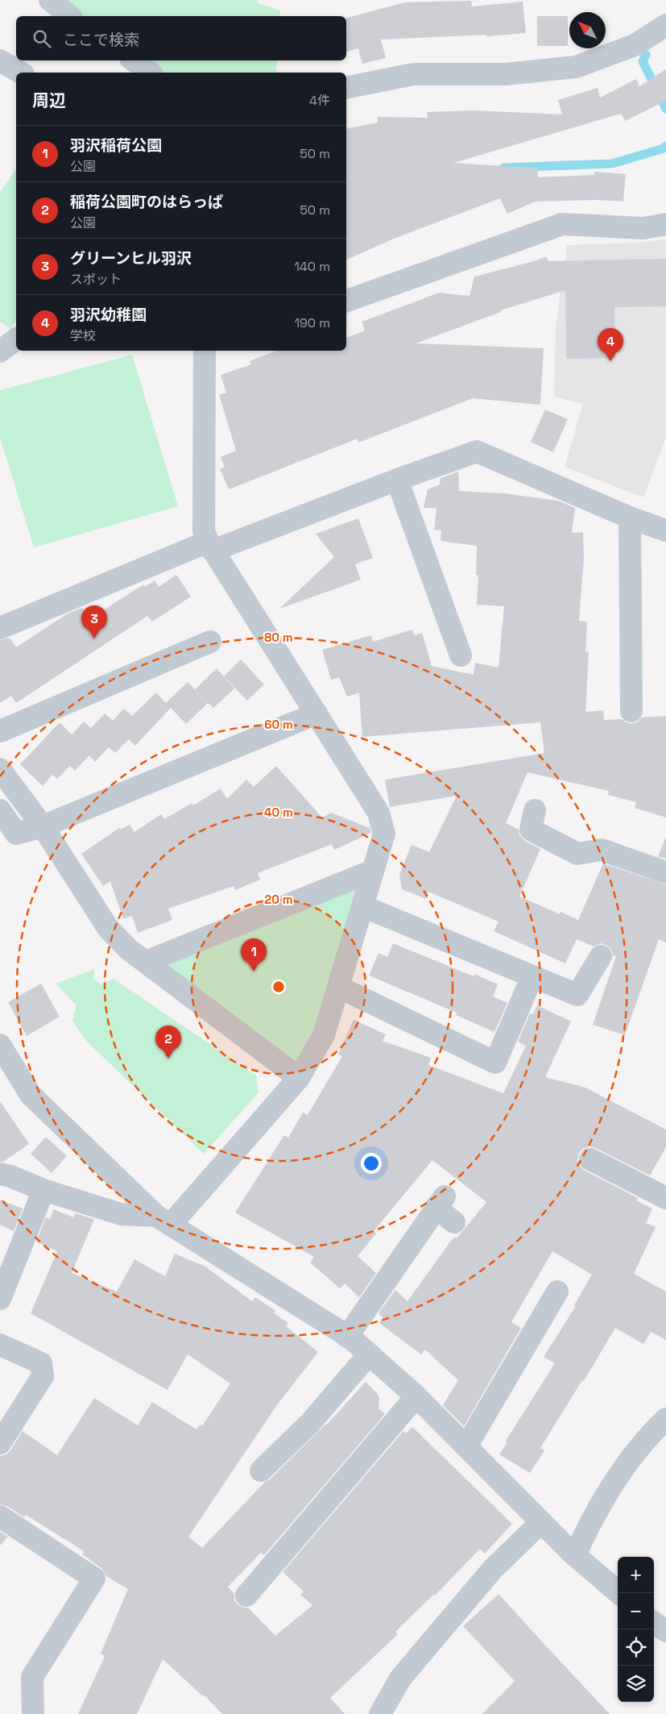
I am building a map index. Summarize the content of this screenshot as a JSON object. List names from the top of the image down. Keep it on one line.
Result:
{"north":"top left","page":{"search":"ここで検索","heading":["周辺","4件"],"list":[{"mark":"1","name":"羽沢稲荷公園","note":"公園","value":"50 m"},{"mark":"2","name":"稲荷公園町のはらっぱ","note":"公園","value":"50 m"},{"mark":"3","name":"グリーンヒル羽沢","note":"スポット","value":"140 m"},{"mark":"4","name":"羽沢幼稚園","note":"学校","value":"190 m"}],"pins":["4","3","1","2"],"map_buttons":["+","−"]},"rings":["80 m","60 m","40 m","20 m"]}
